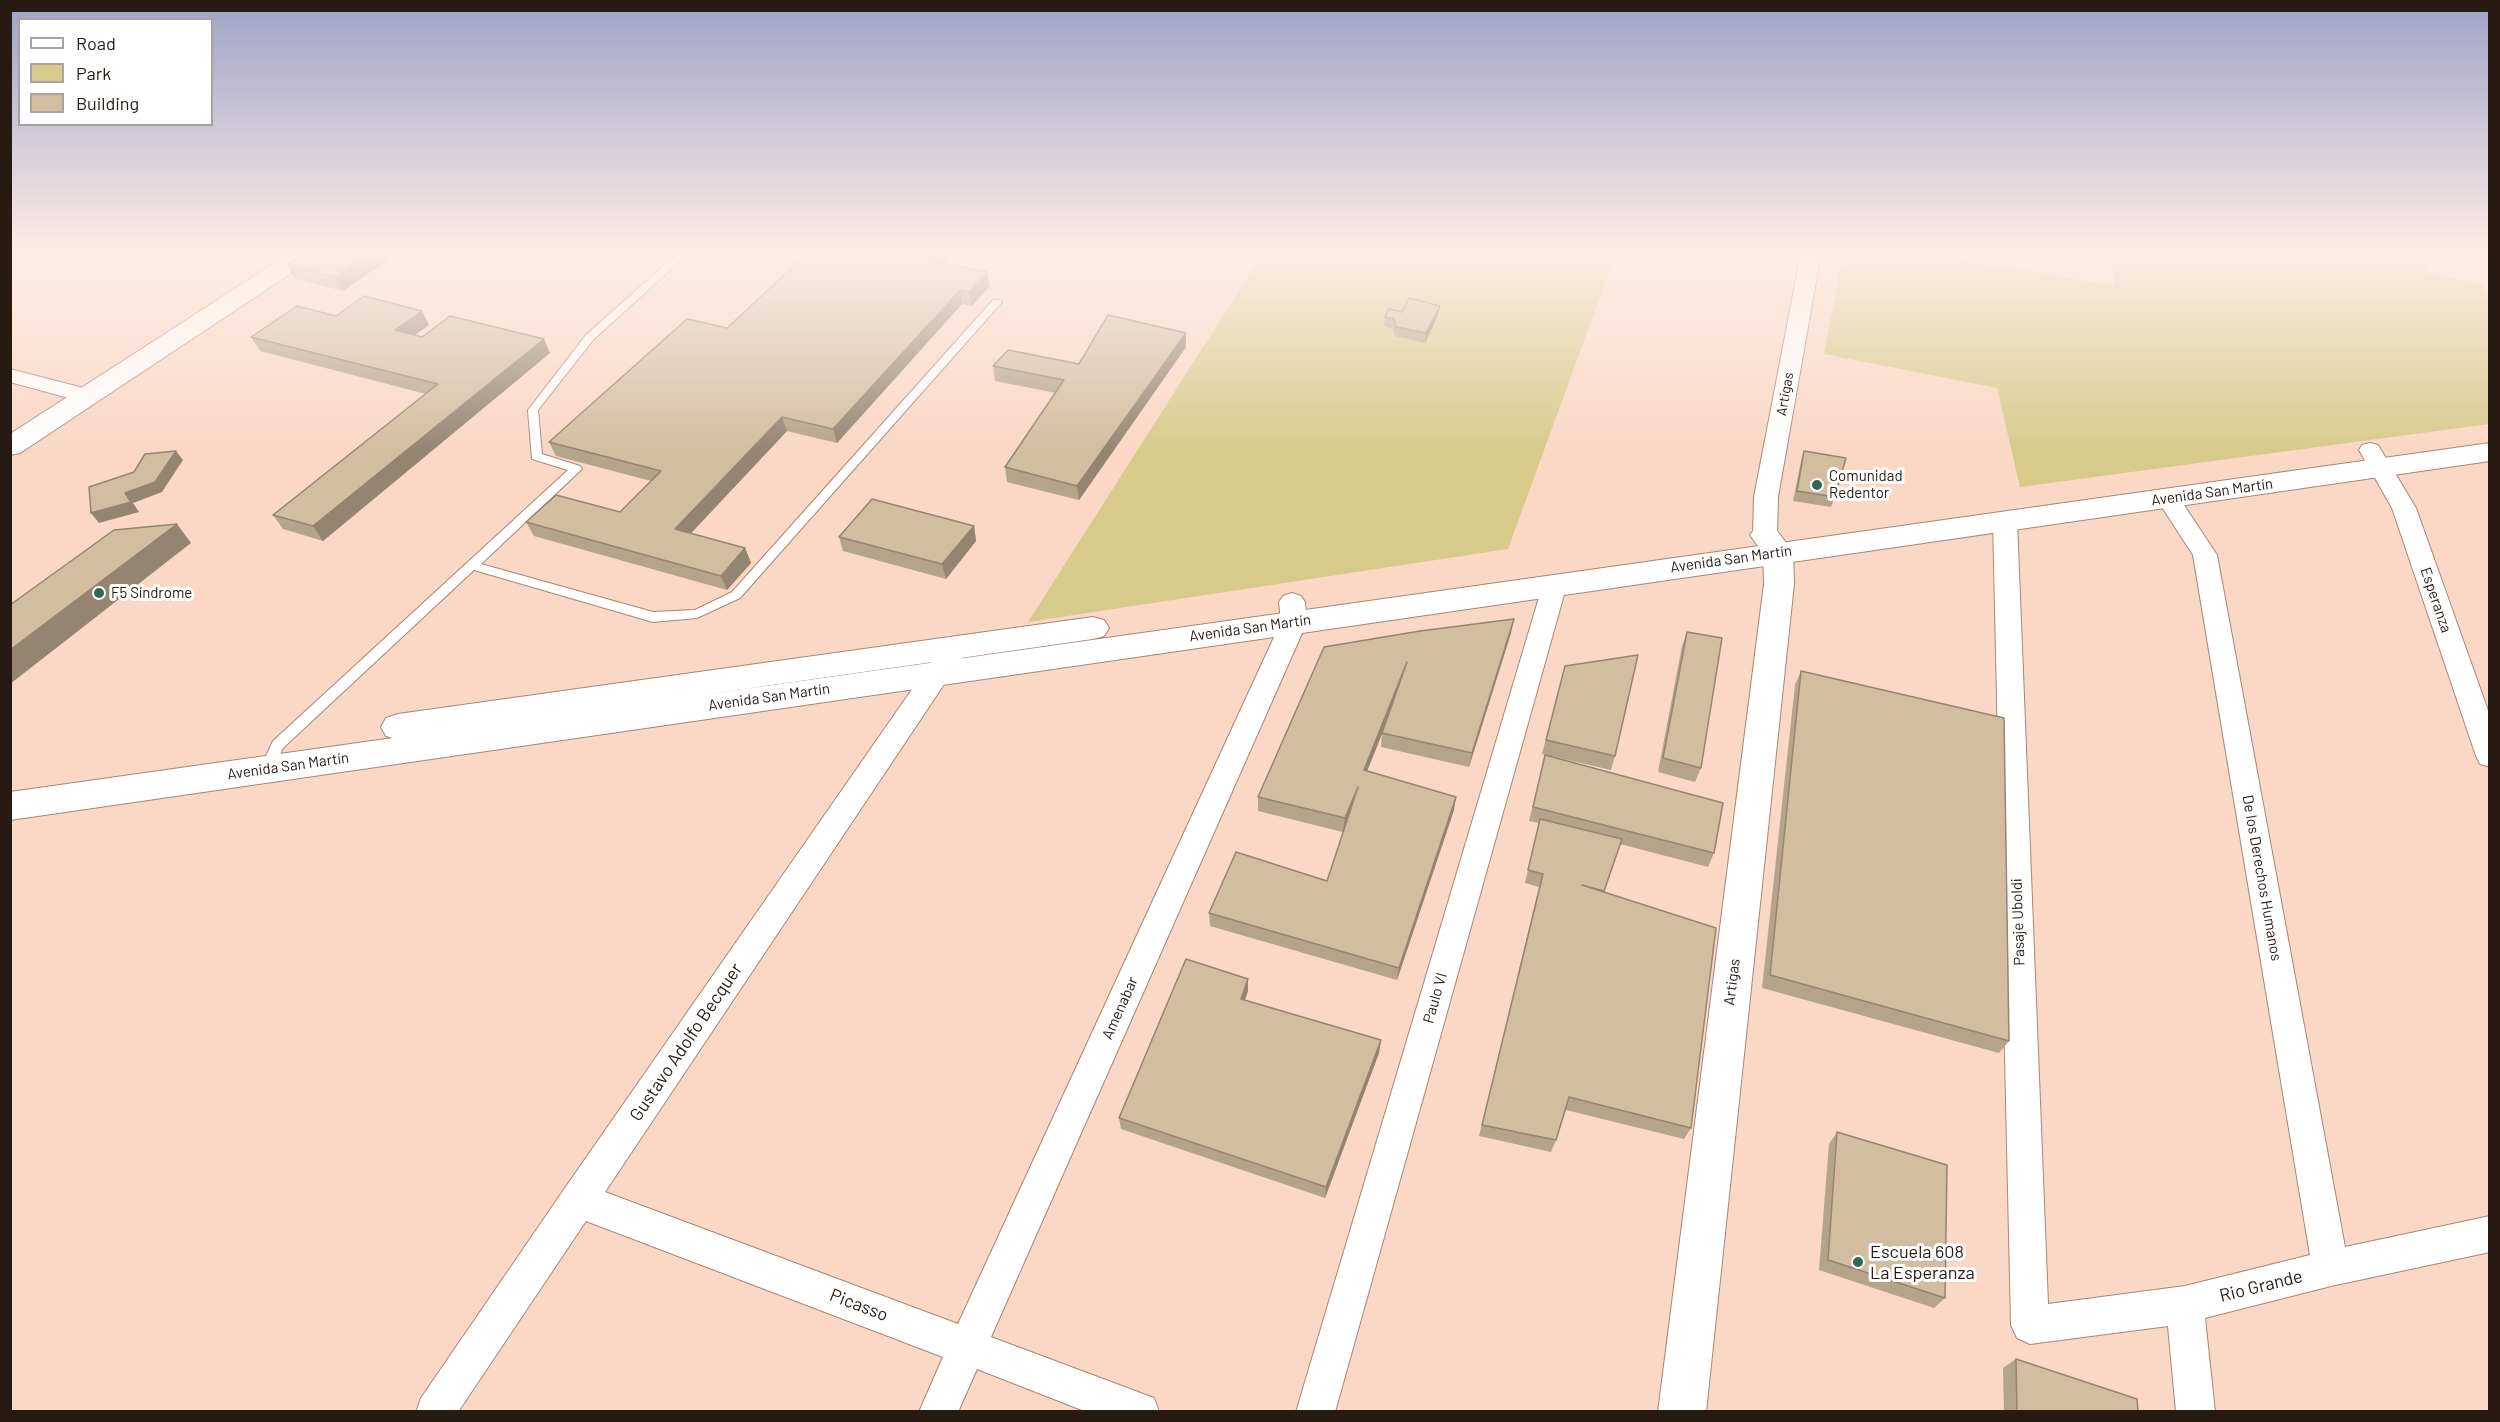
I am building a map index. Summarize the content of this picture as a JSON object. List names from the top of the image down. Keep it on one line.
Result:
{"streets":{"main road":["Artigas","Avenida San Martín"],"street":["Esperanza","De los Derechos Humanos","Pasaje Uboldi","Paulo VI","Amenabar","Gustavo Adolfo Becquer","Rio Grande","Picasso"]},"crossings":[["Artigas","Avenida San Martín"],["Avenida San Martín","Esperanza"],["Avenida San Martín","De los Derechos Humanos"],["Avenida San Martín","Pasaje Uboldi"],["Avenida San Martín","Paulo VI"],["Avenida San Martín","Amenabar"],["Avenida San Martín","Gustavo Adolfo Becquer"],["De los Derechos Humanos","Rio Grande"],["Pasaje Uboldi","Rio Grande"],["Amenabar","Picasso"],["Gustavo Adolfo Becquer","Picasso"]],"places":["Comunidad Redentor","F5 Síndrome","Escuela 608 La Esperanza"],"legend":["Road","Park","Building"]}
